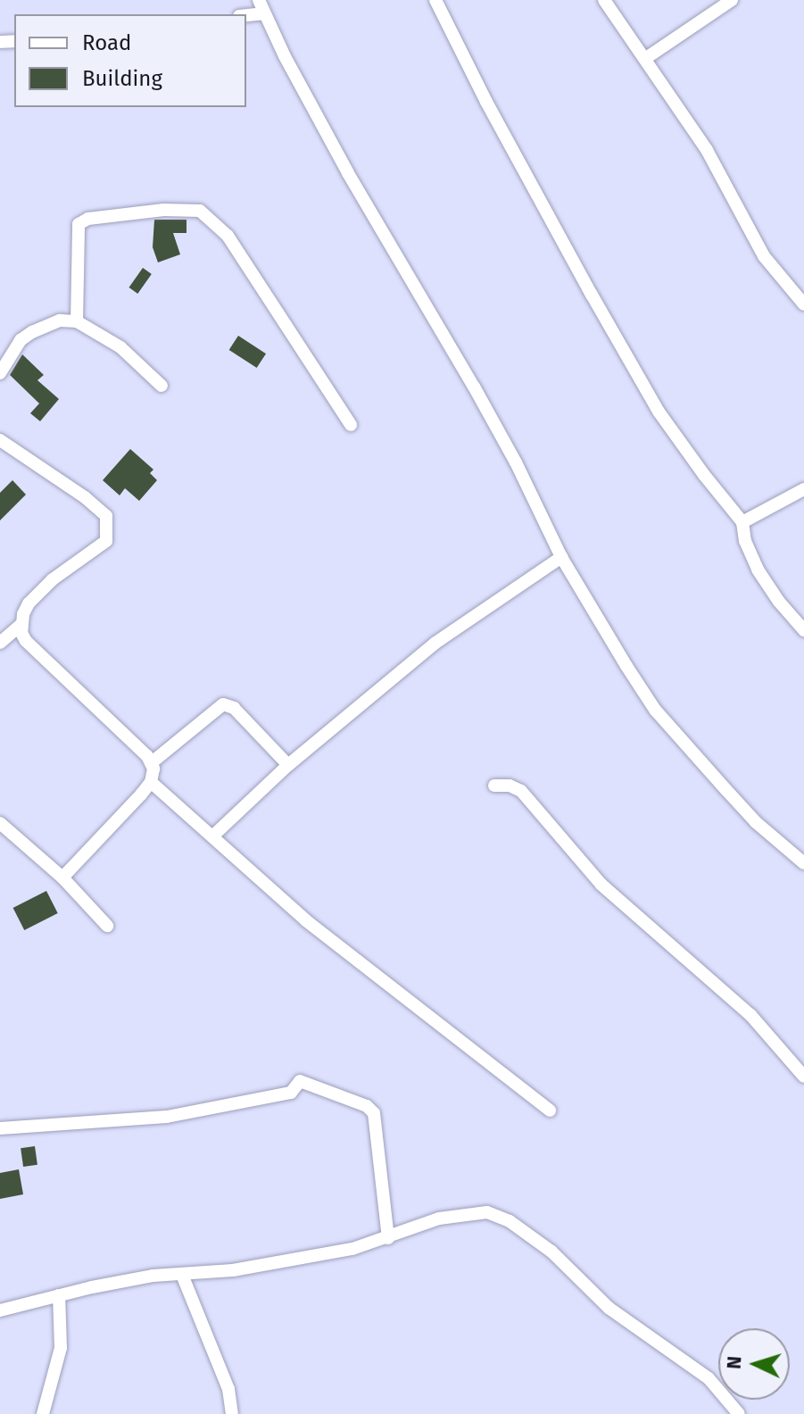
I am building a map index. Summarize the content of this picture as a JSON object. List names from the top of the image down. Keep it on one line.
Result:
{"legend":["Road","Building"],"north":"left"}
